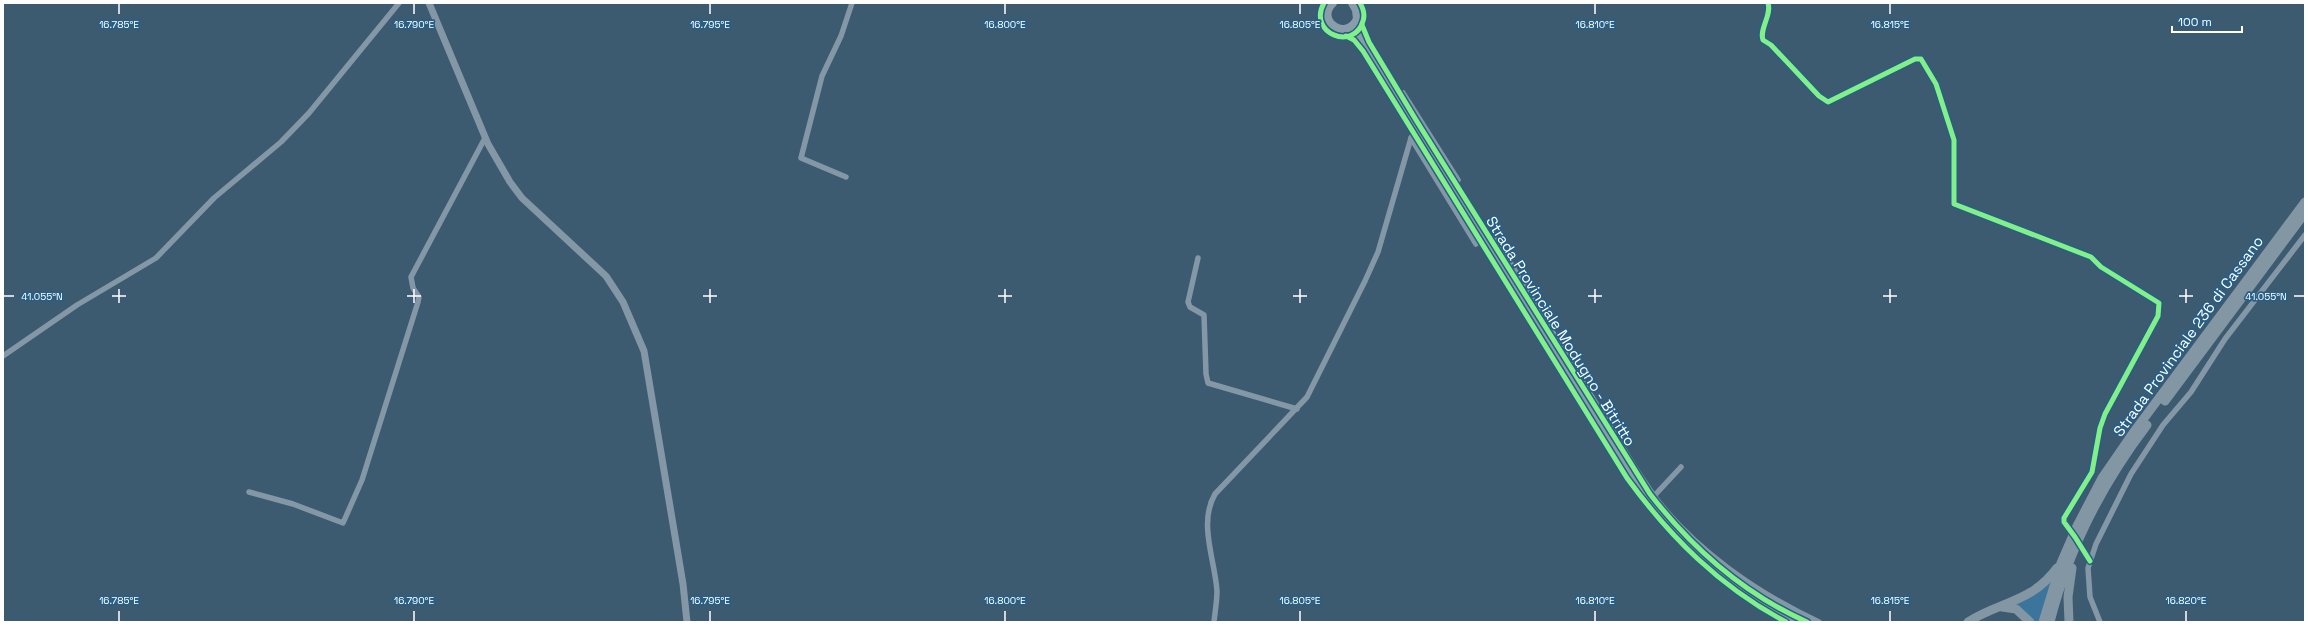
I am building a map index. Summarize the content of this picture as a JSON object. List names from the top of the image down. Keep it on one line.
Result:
{"streets":{"highway":["Strada Provinciale 236 di Cassano"],"cycle path":["Strada Provinciale Modugno - Bitritto"]},"scale_bar":"100 m","coordinates":["16.785°E","16.790°E","16.795°E","16.800°E","16.805°E","16.810°E","16.815°E","41.055°N","16.820°E"]}
